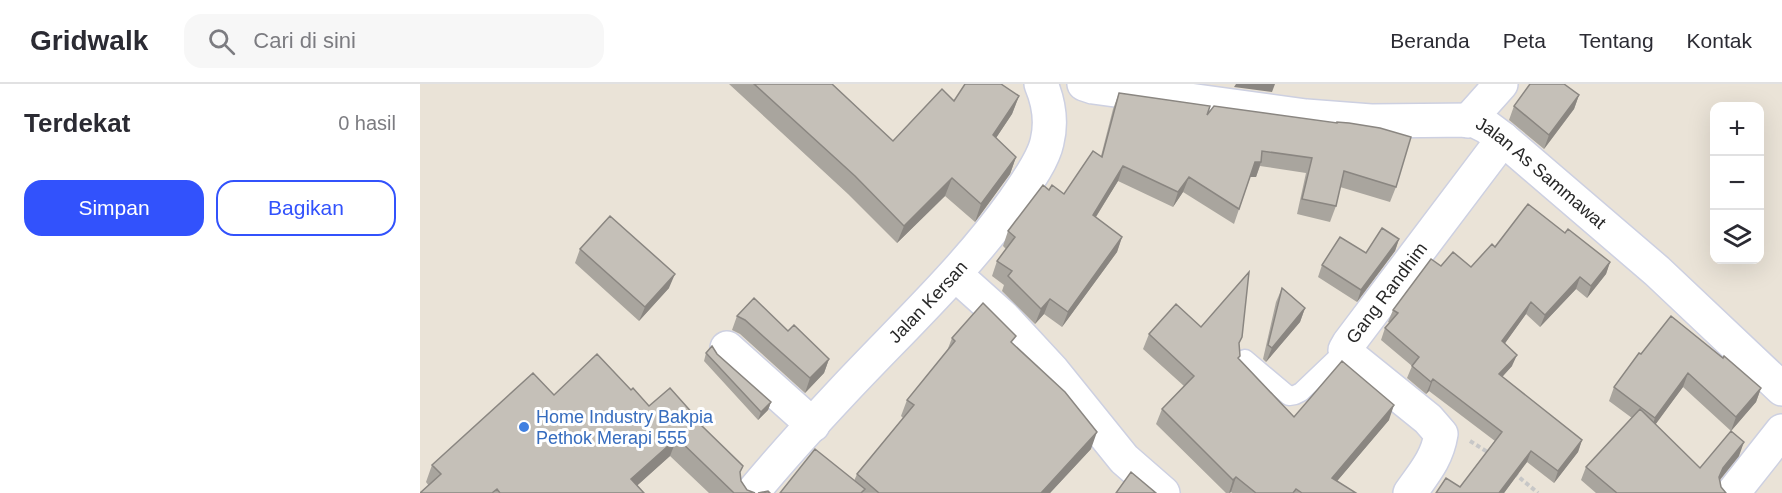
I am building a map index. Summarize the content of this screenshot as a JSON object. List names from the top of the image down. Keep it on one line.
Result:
{"streets":{"street":["Jalan As Sammawat","Gang Randhim","Jalan Kersan"]},"crossings":[["Jalan As Sammawat","Gang Randhim"],["Jalan As Sammawat","Jalan Kersan"]],"places":["Home Industry Bakpia Pethok Merapi 555"],"page":{"header":"Gridwalk","search":"Cari di sini","nav":["Beranda","Peta","Tentang","Kontak"],"heading":["Terdekat","0 hasil"],"map_buttons":["+","−"],"buttons":["Simpan","Bagikan"]}}
